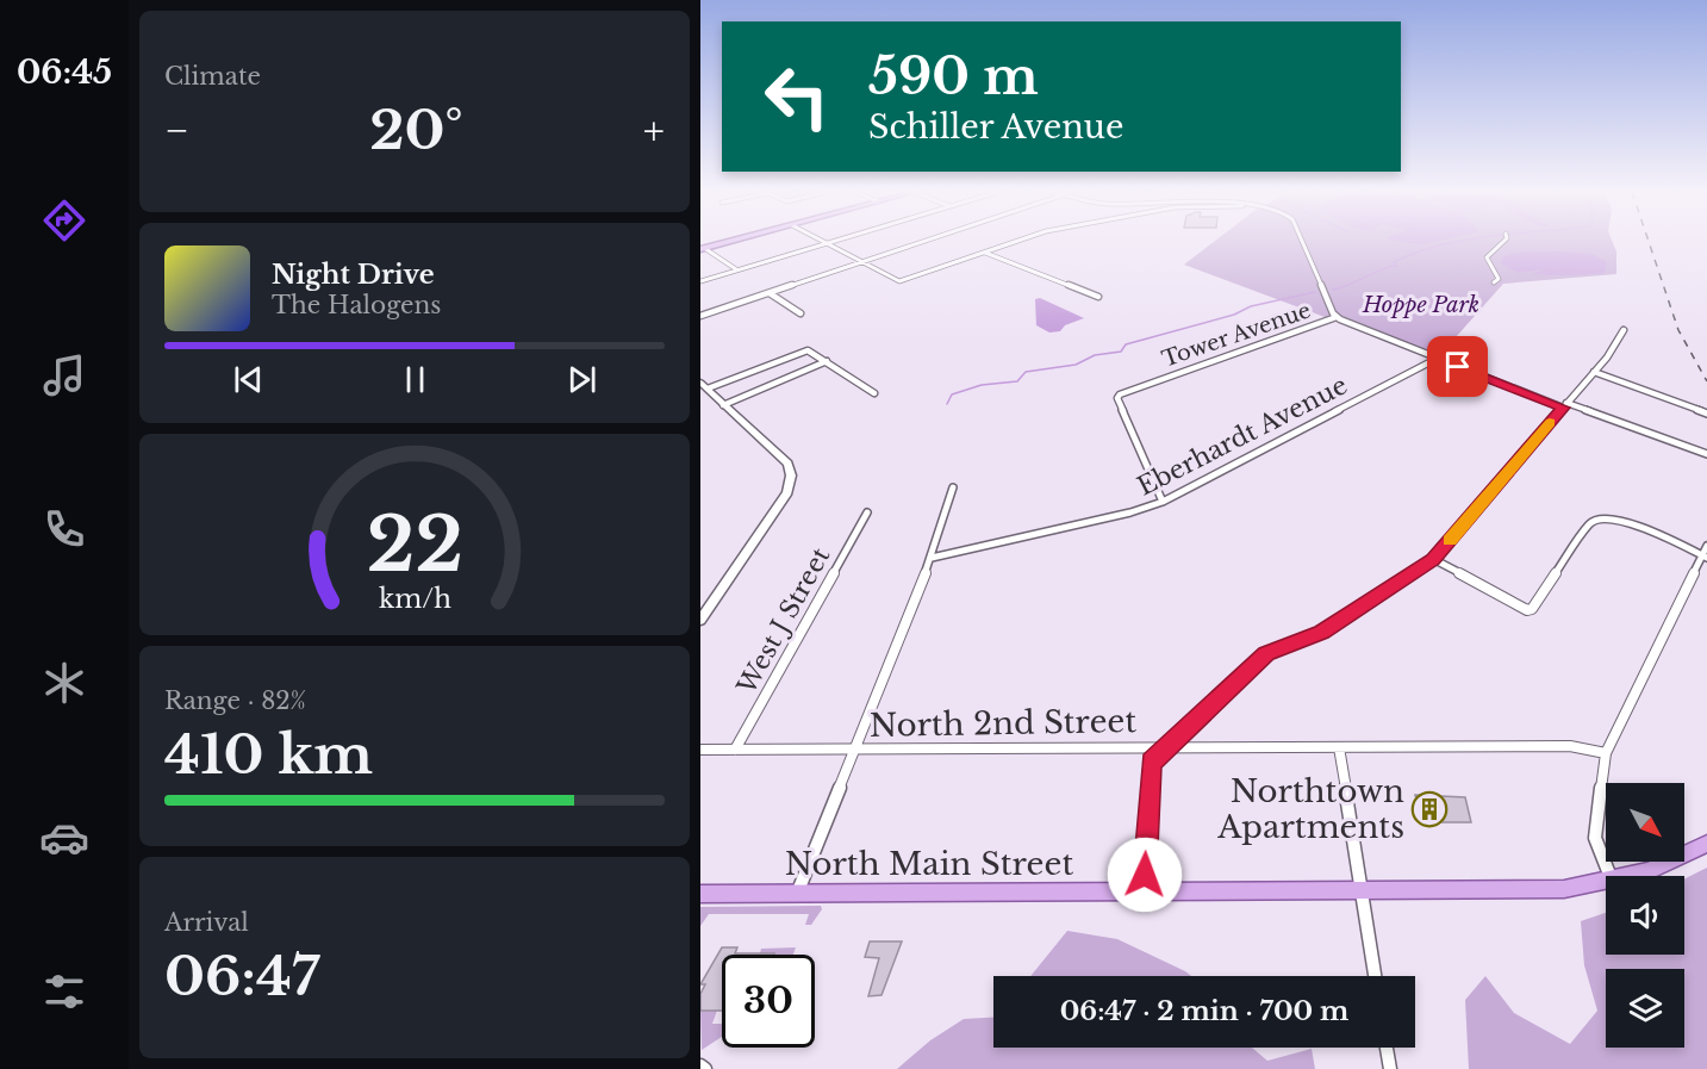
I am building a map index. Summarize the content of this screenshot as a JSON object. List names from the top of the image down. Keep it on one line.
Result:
{"streets":{"main road":["North Main Street"],"street":["Tower Avenue","Eberhardt Avenue","West J Street","North 2nd Street"]},"crossings":[["Tower Avenue","Eberhardt Avenue"],["West J Street","North 2nd Street"]],"parks":["Hoppe Park"],"places":{"building":["Northtown Apartments"]},"north":"bottom right","page":{"tabs":"06:45","tile":["Climate",["Range · 82%","410 km"],["Arrival","06:47"]],"turn":["590 m","Schiller Avenue"],"heat":["−","20°","+"],"song":["Night Drive","The Halogens"],"limit":"30","trip":"06:47 · 2 min · 700 m","gauge":["22","km/h"]}}
